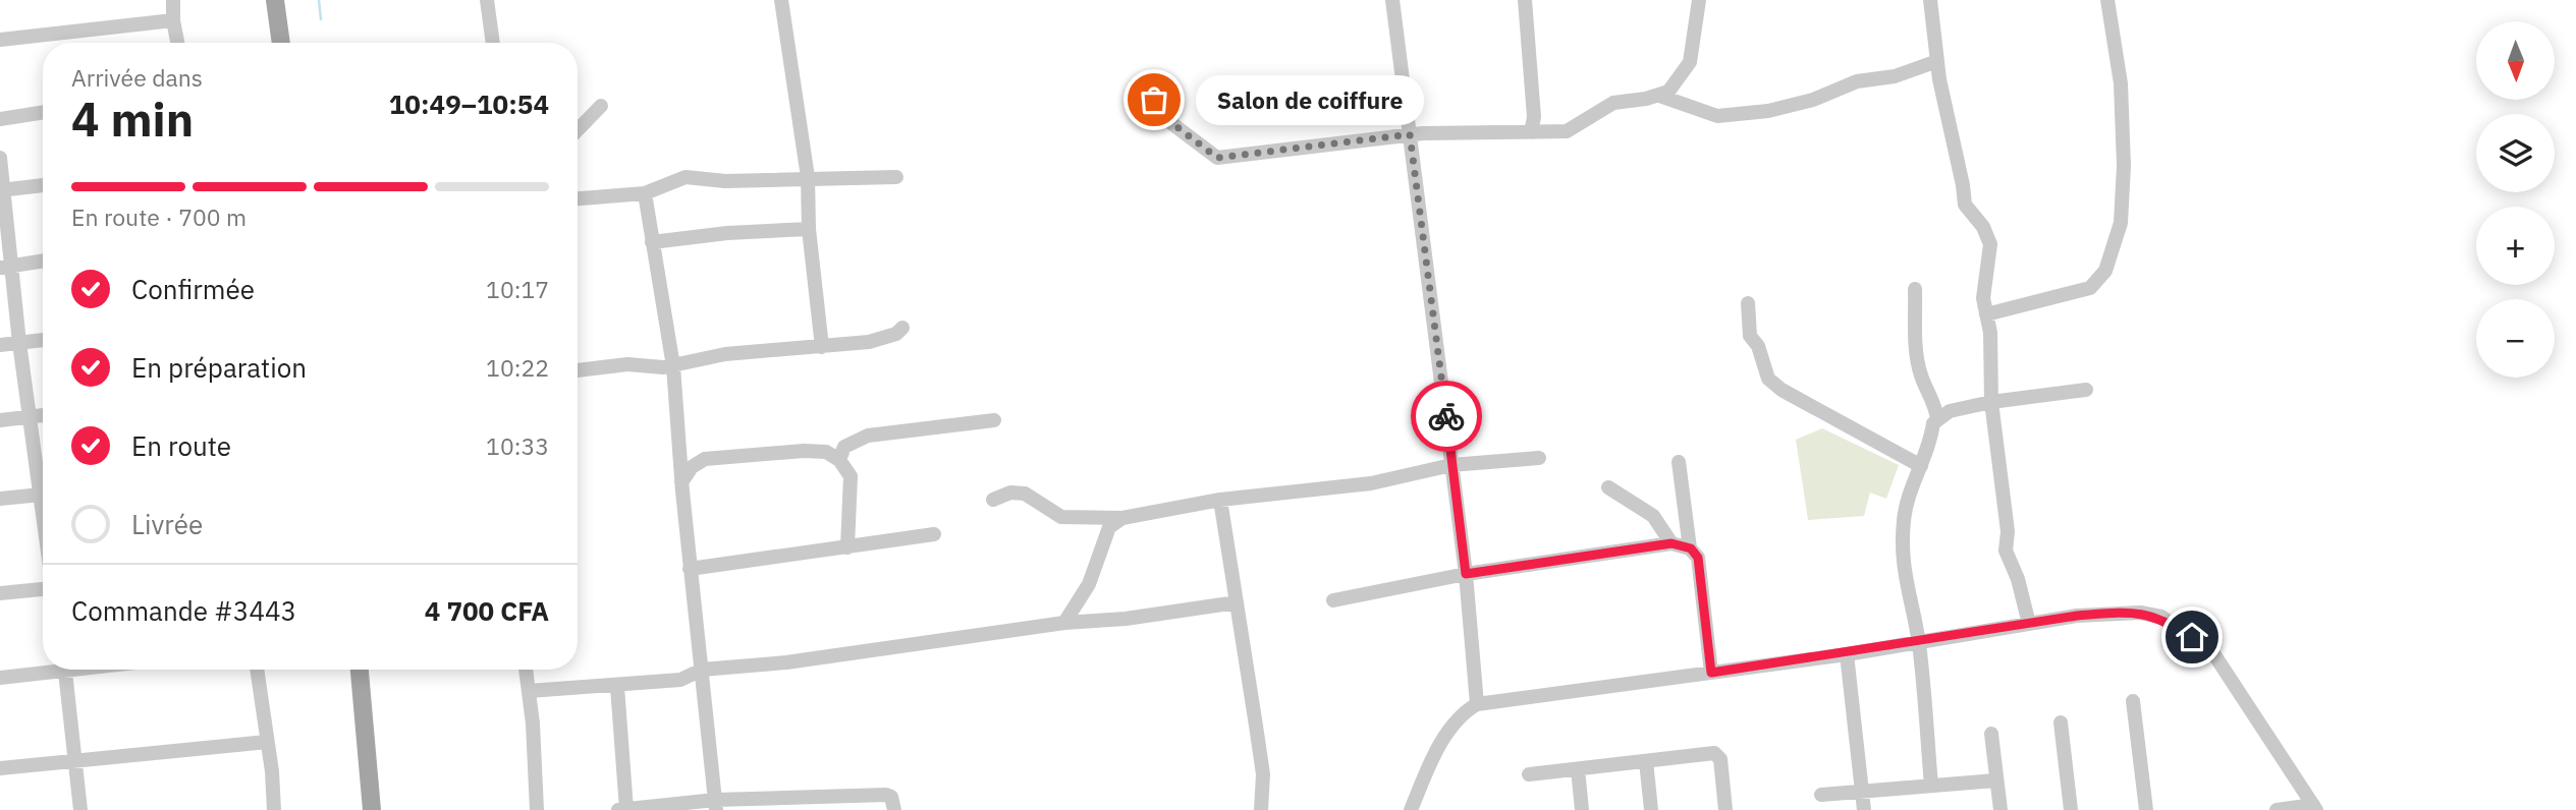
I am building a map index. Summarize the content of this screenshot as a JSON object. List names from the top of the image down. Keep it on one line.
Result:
{"places":["Salon de coiffure"],"north":"bottom","page":{"map_buttons":["+","−"],"heading":["4 min","Arrivée dans","10:49–10:54"],"panel":["Commande #3443","4 700 CFA"],"bubble":"Salon de coiffure","bar":"En route · 700 m","list":[["Confirmée","10:17"],["En préparation","10:22"],["En route","10:33"],"Livrée"]}}
